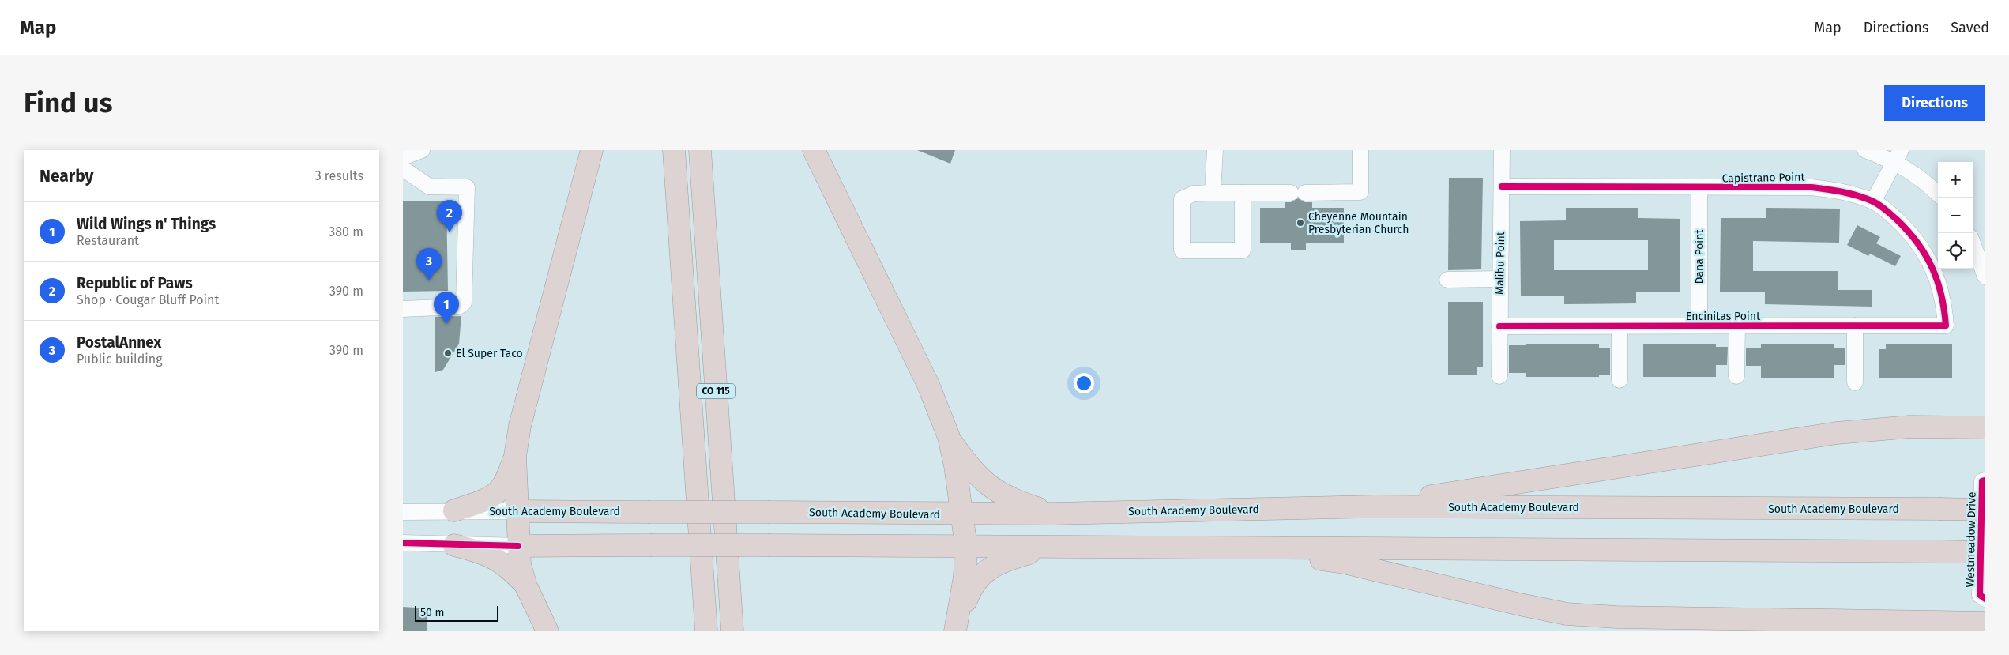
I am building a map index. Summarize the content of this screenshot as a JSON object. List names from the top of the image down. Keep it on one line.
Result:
{"streets":{"highway":["CO 115","South Academy Boulevard"],"street":["Capistrano Point","Dana Point","Malibu Point","Encinitas Point","Westmeadow Drive"]},"crossings":[["Capistrano Point","Dana Point"],["Capistrano Point","Malibu Point"],["Capistrano Point","Encinitas Point"],["Dana Point","Encinitas Point"],["Malibu Point","Encinitas Point"]],"places":["Cheyenne Mountain Presbyterian Church","El Super Taco"],"scale_bar":"50 m","page":{"header":"Map","nav":["Map","Directions","Saved"],"buttons":"Directions","title":"Find us","heading":["Nearby","3 results"],"map_buttons":["+","−"],"pins":["2","3","1"],"list":[{"mark":"1","name":"Wild Wings n' Things","note":"Restaurant","value":"380 m"},{"mark":"2","name":"Republic of Paws","note":"Shop · Cougar Bluff Point","value":"390 m"},{"mark":"3","name":"PostalAnnex","note":"Public building","value":"390 m"}],"scale":"50 m"}}
